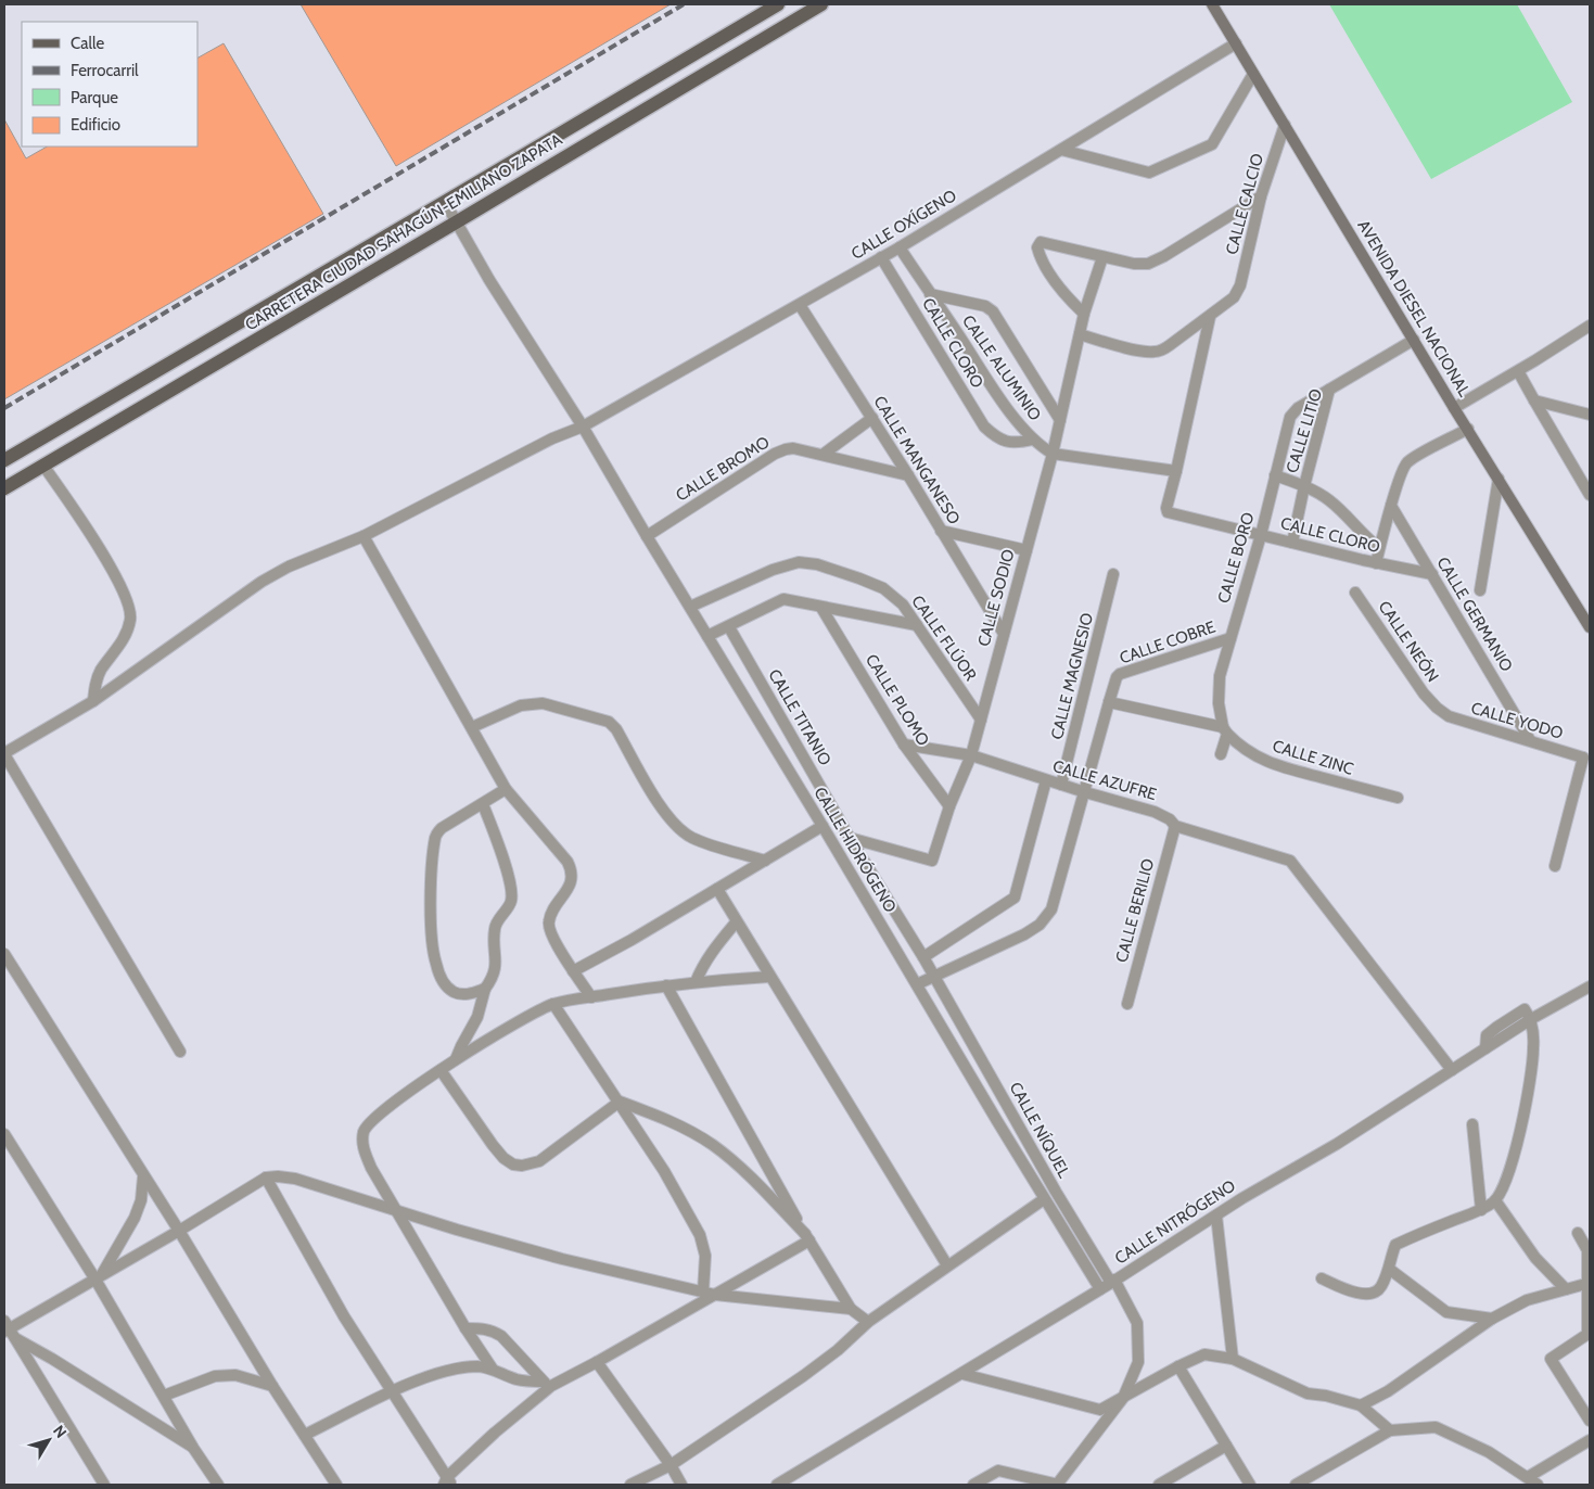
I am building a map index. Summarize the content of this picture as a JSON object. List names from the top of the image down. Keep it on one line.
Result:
{"streets":{"main road":["CARRETERA CIUDAD SAHAGÚN-EMILIANO ZAPATA"],"street":["CALLE CALCIO","CALLE OXÍGENO","AVENIDA DIESEL NACIONAL","CALLE CLORO","CALLE ALUMINIO","CALLE LITIO","CALLE MANGANESO","CALLE BROMO","CALLE BORO","CALLE SODIO","CALLE GERMANIO","CALLE FLÚOR","CALLE NEÓN","CALLE COBRE","CALLE MAGNESIO","CALLE PLOMO","CALLE TITANIO","CALLE YODO","CALLE ZINC","CALLE AZUFRE","CALLE HIDRÓGENO","CALLE BERILIO","CALLE NÍQUEL","CALLE NITRÓGENO"]},"crossings":[["CALLE CALCIO","AVENIDA DIESEL NACIONAL"],["CALLE CALCIO","CALLE CLORO"],["CALLE OXÍGENO","AVENIDA DIESEL NACIONAL"],["CALLE OXÍGENO","CALLE CLORO"],["CALLE OXÍGENO","CALLE ALUMINIO"],["CALLE OXÍGENO","CALLE MANGANESO"],["CALLE OXÍGENO","CALLE HIDRÓGENO"],["CARRETERA CIUDAD SAHAGÚN-EMILIANO ZAPATA","CALLE HIDRÓGENO"],["AVENIDA DIESEL NACIONAL","CALLE LITIO"],["CALLE CLORO","CALLE ALUMINIO"],["CALLE CLORO","CALLE LITIO"],["CALLE CLORO","CALLE BORO"],["CALLE CLORO","CALLE GERMANIO"],["CALLE ALUMINIO","CALLE SODIO"],["CALLE LITIO","CALLE BORO"],["CALLE MANGANESO","CALLE BROMO"],["CALLE MANGANESO","CALLE SODIO"],["CALLE BROMO","CALLE HIDRÓGENO"],["CALLE BORO","CALLE COBRE"],["CALLE BORO","CALLE ZINC"],["CALLE SODIO","CALLE FLÚOR"],["CALLE SODIO","CALLE PLOMO"],["CALLE SODIO","CALLE TITANIO"],["CALLE SODIO","CALLE AZUFRE"],["CALLE GERMANIO","CALLE YODO"],["CALLE FLÚOR","CALLE HIDRÓGENO"],["CALLE NEÓN","CALLE YODO"],["CALLE COBRE","CALLE ZINC"],["CALLE MAGNESIO","CALLE AZUFRE"],["CALLE PLOMO","CALLE AZUFRE"],["CALLE TITANIO","CALLE NÍQUEL"],["CALLE AZUFRE","CALLE BERILIO"],["CALLE AZUFRE","CALLE NITRÓGENO"],["CALLE HIDRÓGENO","CALLE NITRÓGENO"],["CALLE NÍQUEL","CALLE NITRÓGENO"]],"legend":["Calle","Ferrocarril","Parque","Edificio"],"north":"top right"}
